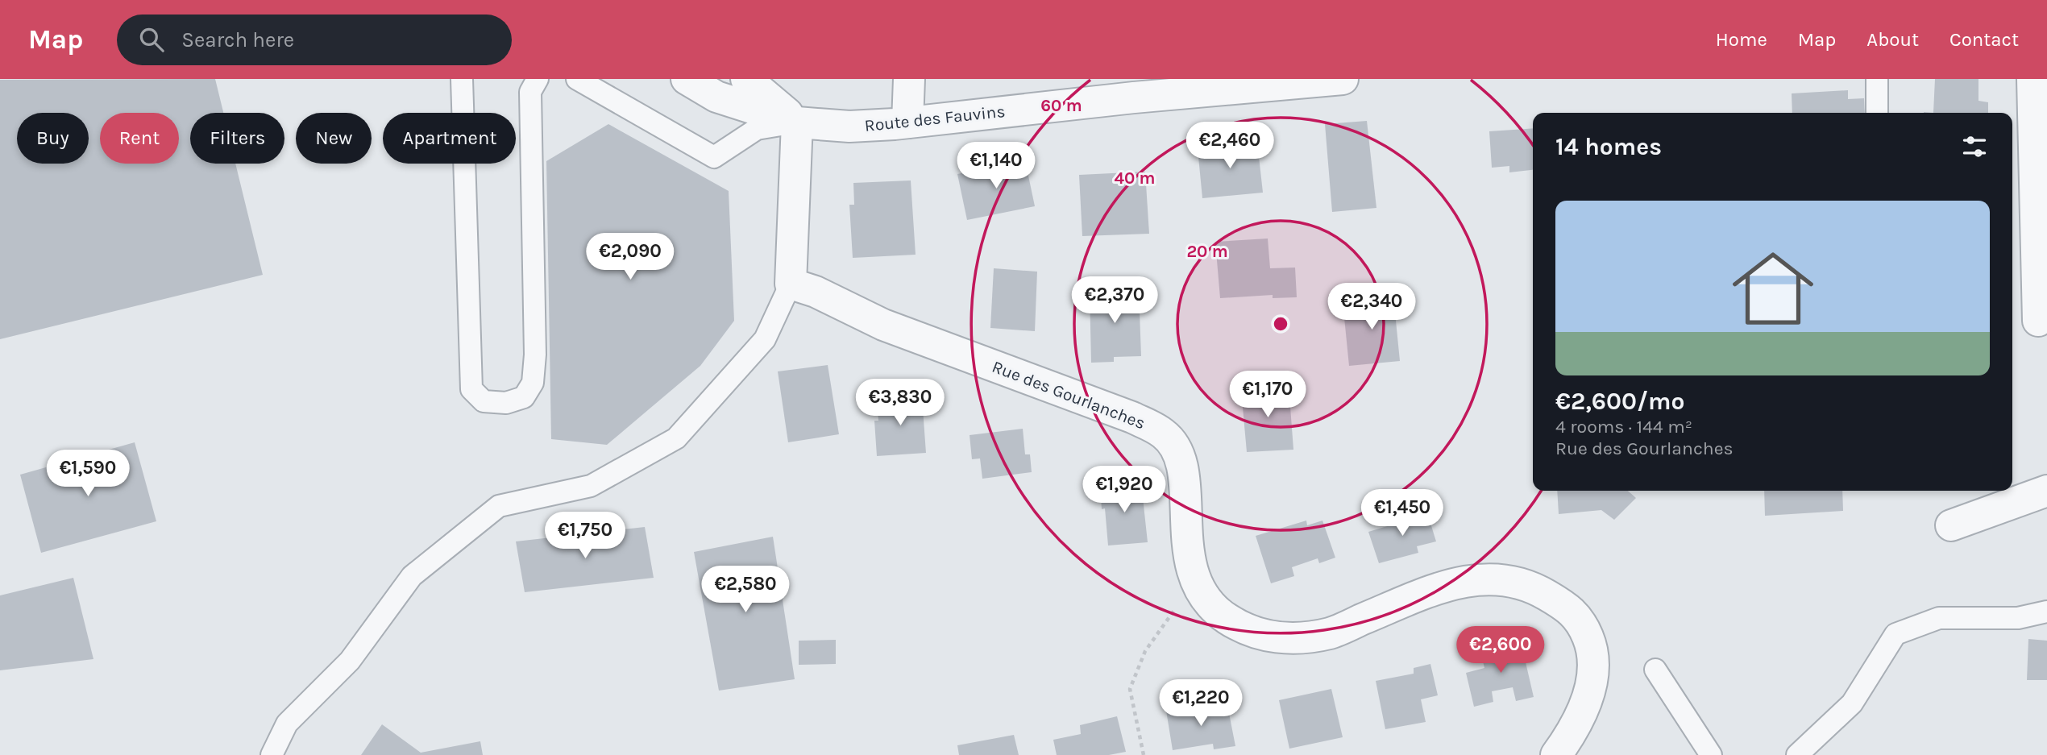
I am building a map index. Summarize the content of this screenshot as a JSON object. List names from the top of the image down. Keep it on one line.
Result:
{"streets":{"street":["Route des Fauvins","Rue des Gourlanches"]},"page":{"header":"Map","search":"Search here","nav":["Home","Map","About","Contact"],"chip":["Buy","Rent","Filters","New","Apartment"],"heading":"14 homes","price":["€2,460","€1,140","€2,090","€2,370","€2,340","€1,170","€3,830","€1,590","€1,920","€1,450","€1,750","€2,580","€2,600","€1,220"],"list":[{"name":"€2,600/mo","note":"4 rooms · 144 m² · Rue des Gourlanches"}]},"rings":["60 m","40 m","20 m"]}
